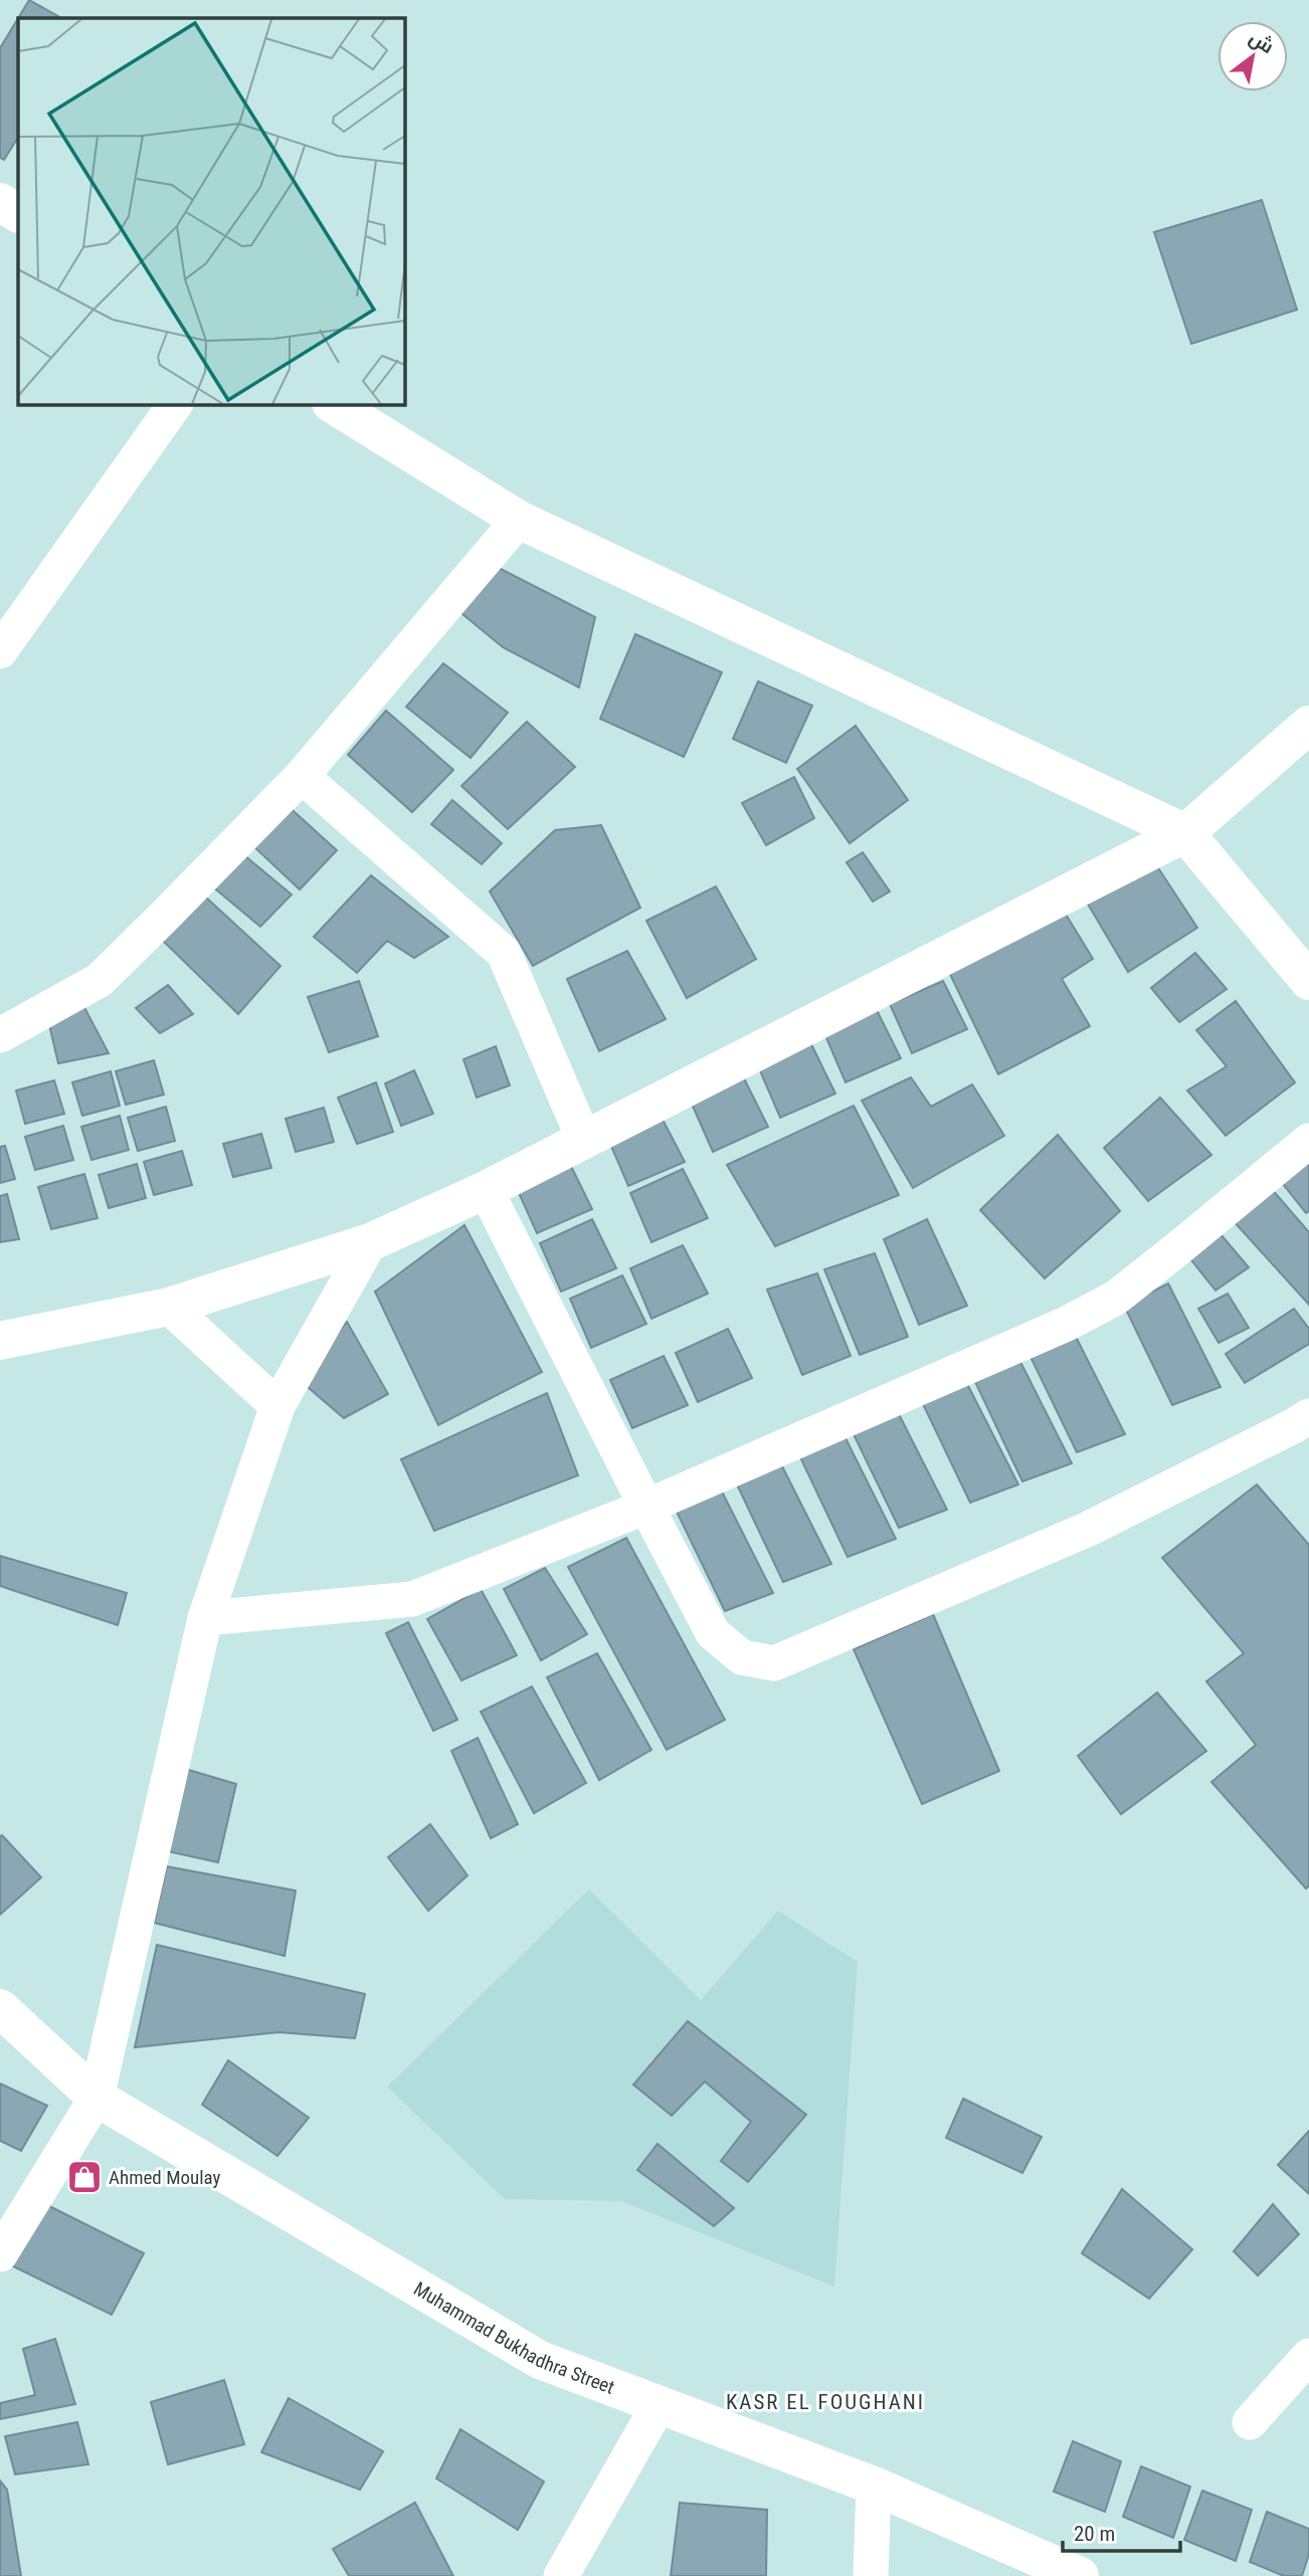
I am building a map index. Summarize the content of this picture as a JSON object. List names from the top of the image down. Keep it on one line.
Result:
{"streets":{"street":["Muhammad Bukhadhra Street"]},"districts":["KASR EL FOUGHANI"],"places":{"shop":["Ahmed Moulay"]},"scale_bar":"20 m","north":"top right"}
